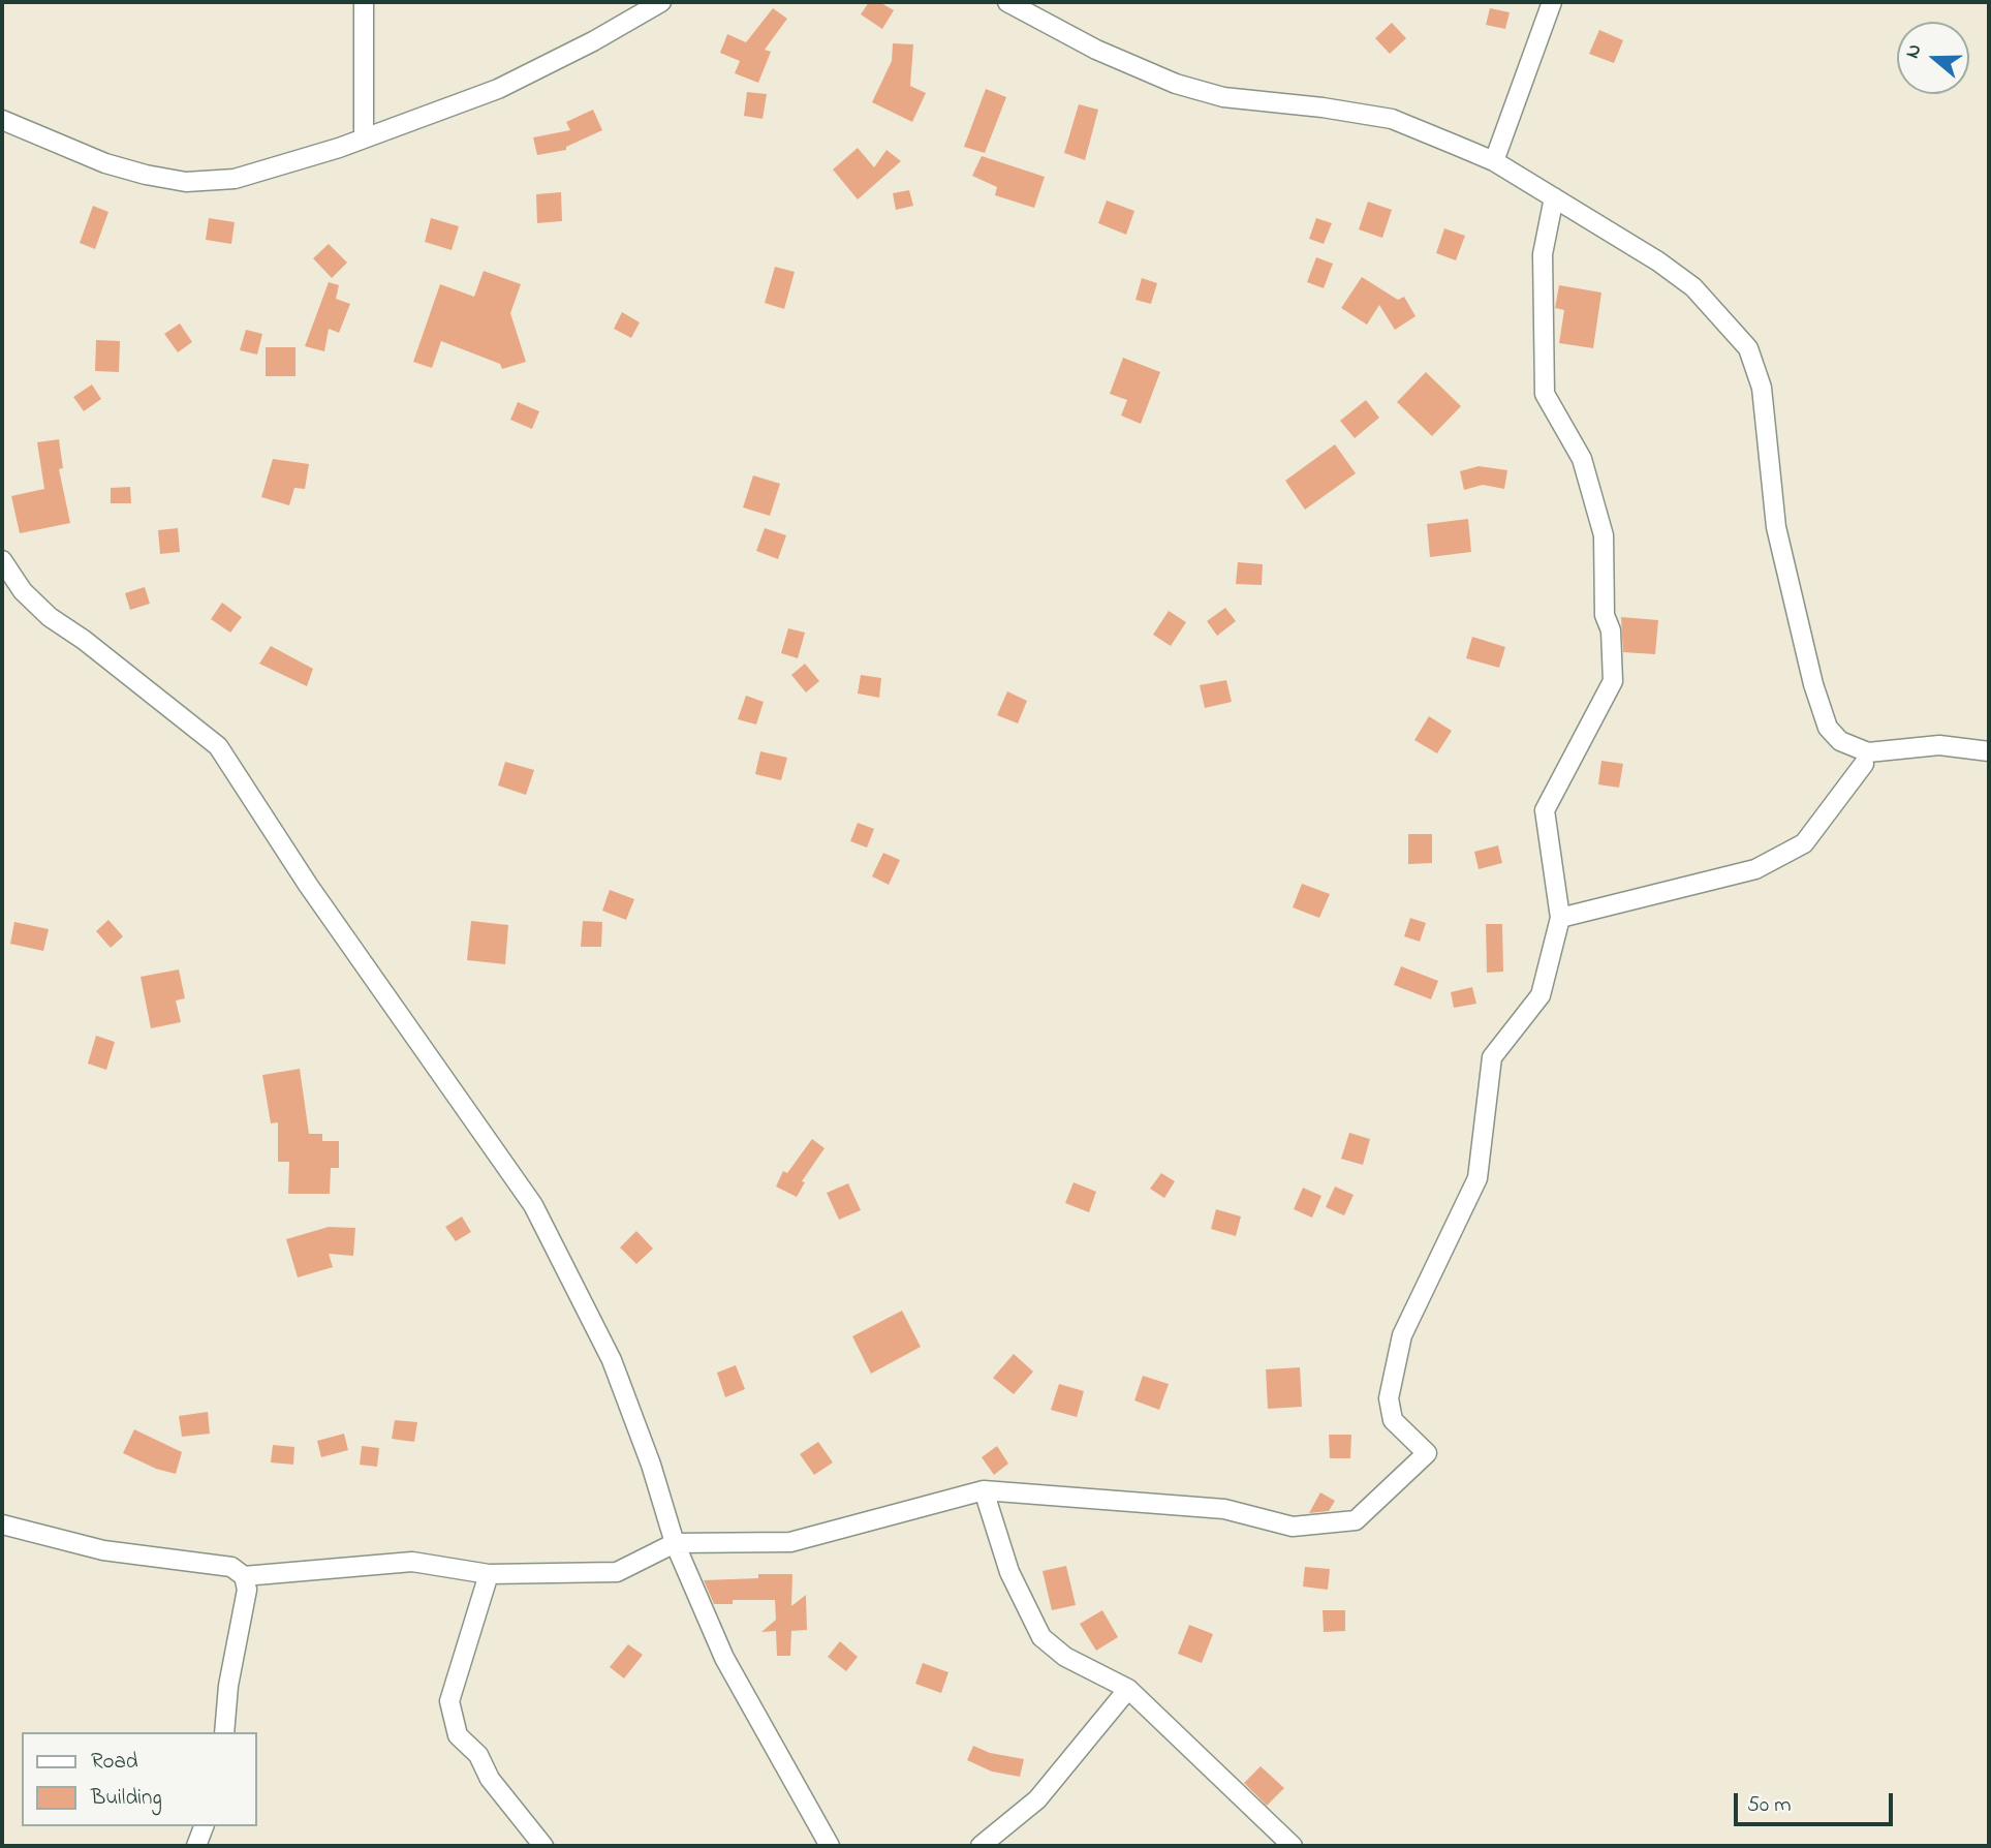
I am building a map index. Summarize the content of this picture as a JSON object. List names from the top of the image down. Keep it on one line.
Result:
{"legend":["Road","Building"],"scale_bar":"50 m","north":"left"}
